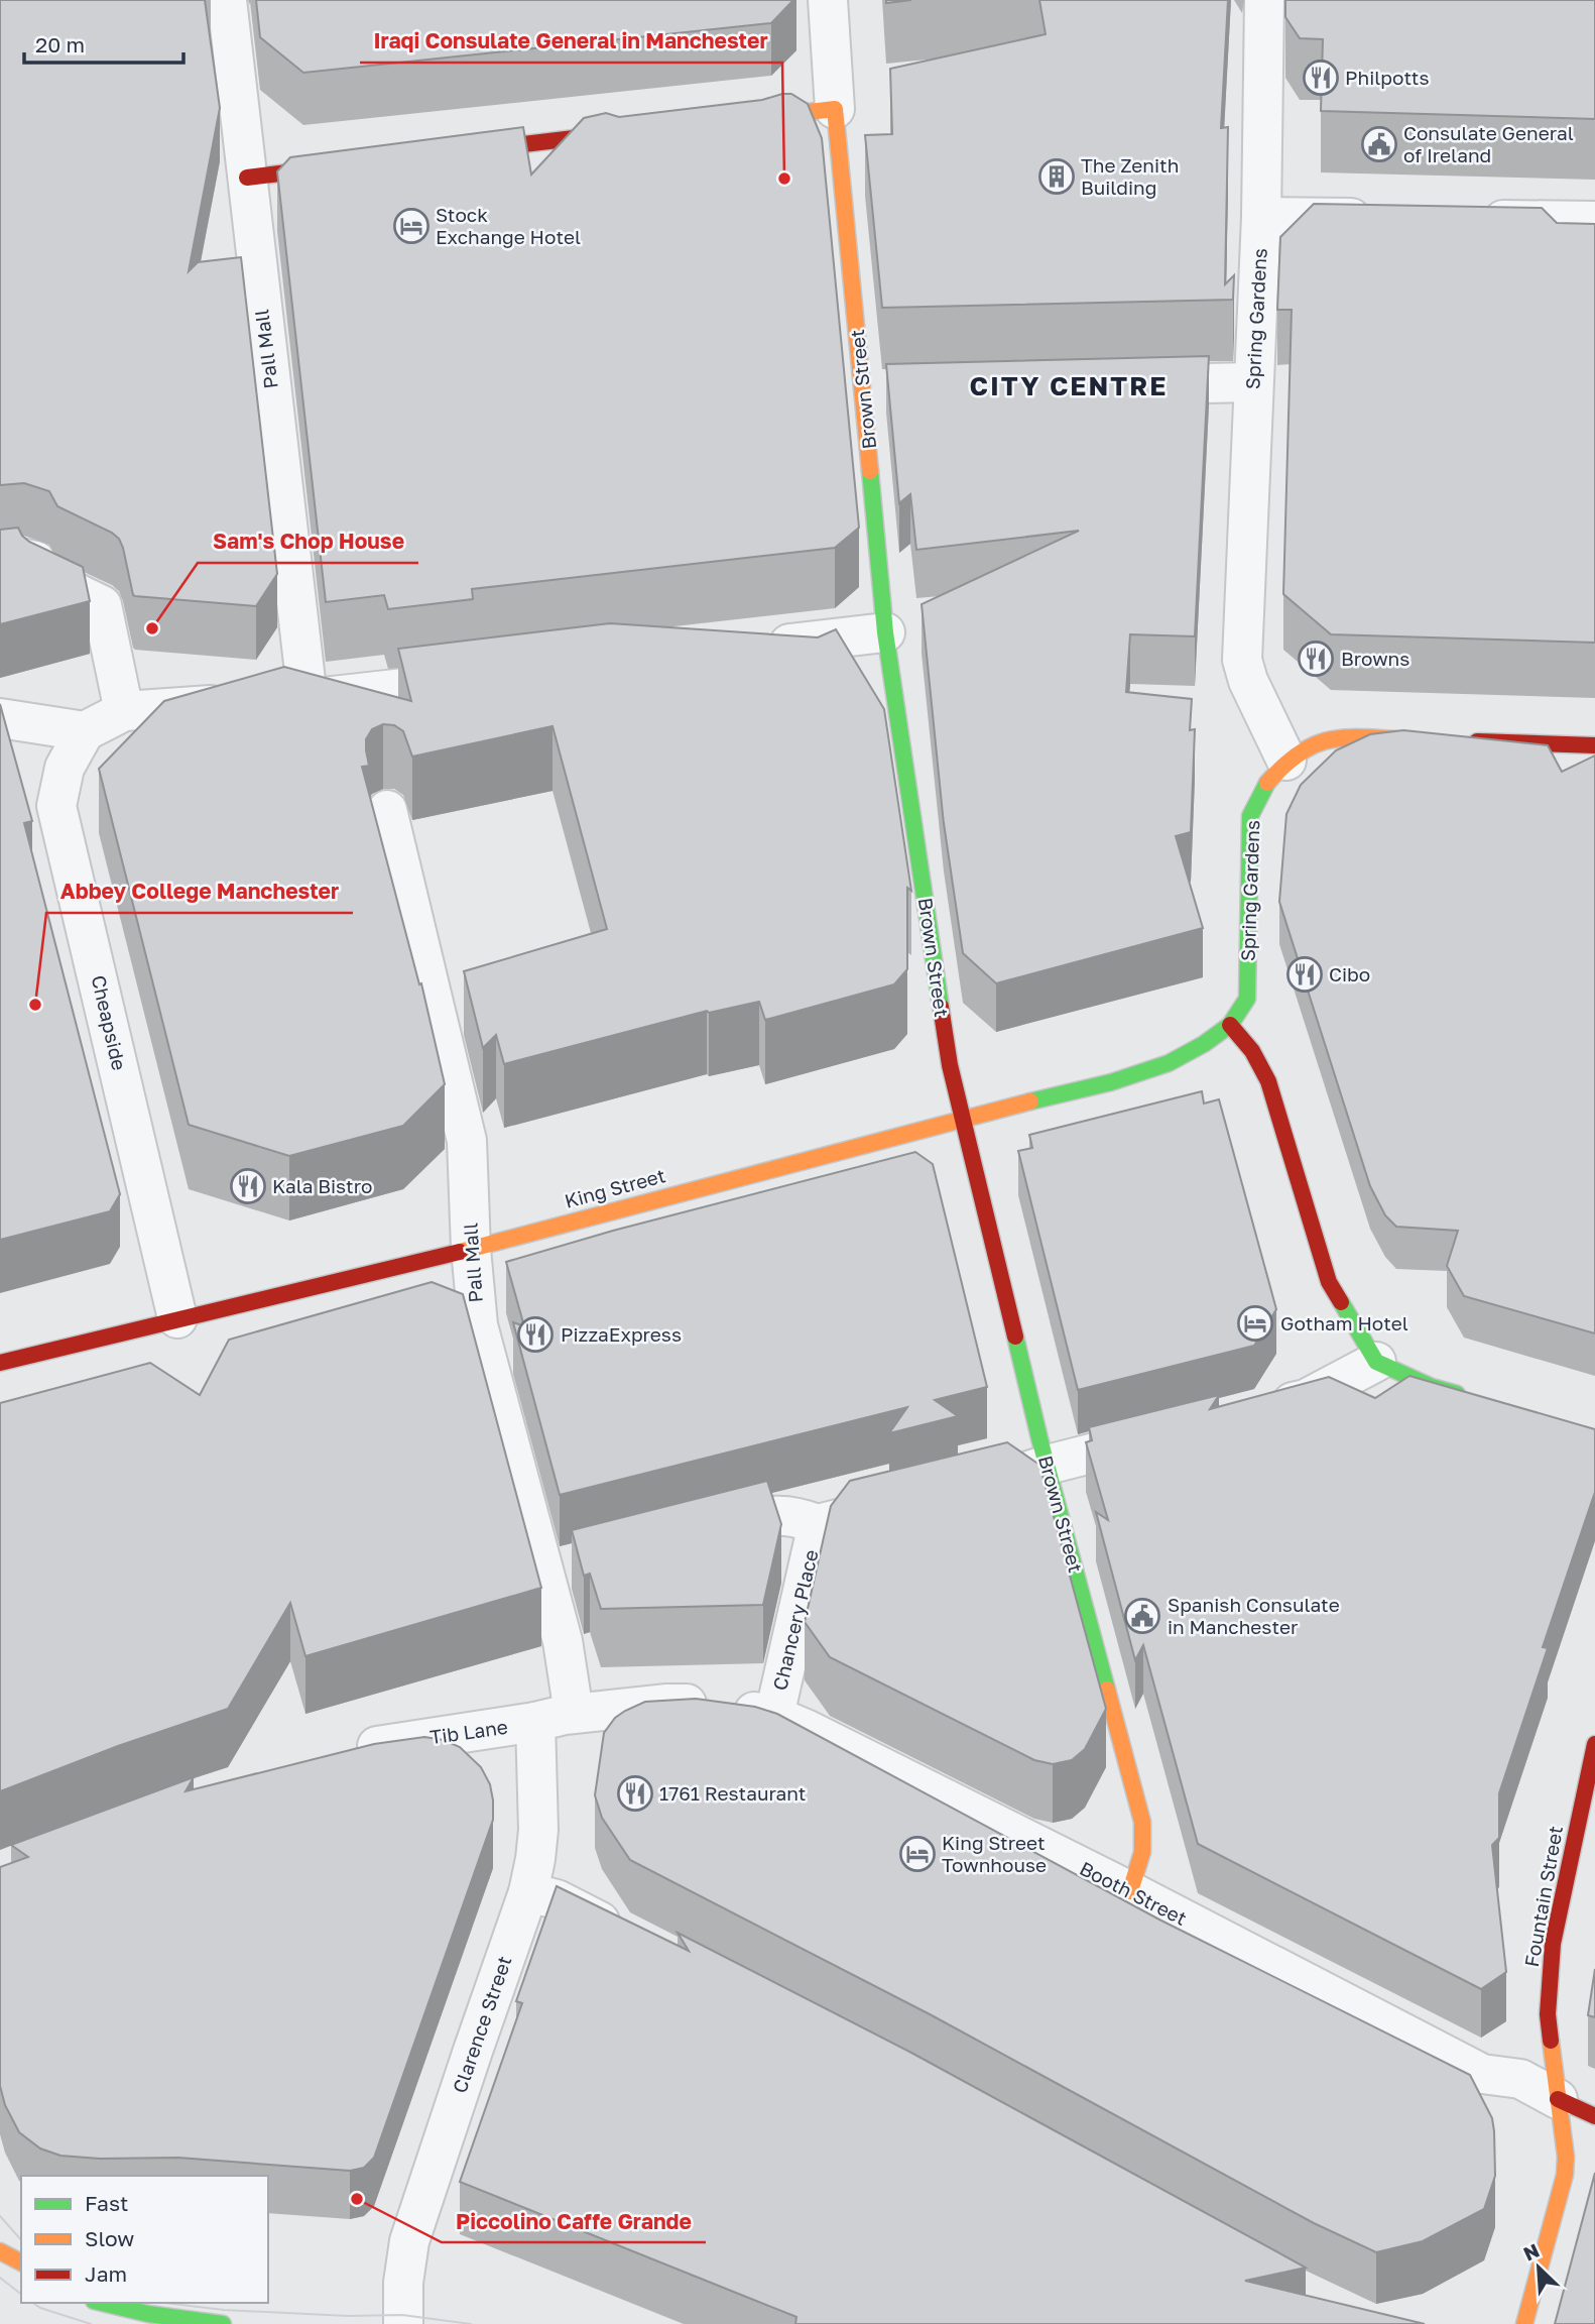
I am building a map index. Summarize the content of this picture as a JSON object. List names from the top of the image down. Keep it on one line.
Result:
{"streets":{"street":["Spring Gardens","Pall Mall","Brown Street","Cheapside","King Street","Chancery Place","Tib Lane","Booth Street","Fountain Street","Clarence Street"]},"crossings":[["Spring Gardens","King Street"],["Pall Mall","King Street"],["Pall Mall","Booth Street"],["Brown Street","King Street"],["Brown Street","Booth Street"],["Cheapside","King Street"],["Chancery Place","Booth Street"],["Tib Lane","Booth Street"],["Tib Lane","Clarence Street"],["Booth Street","Fountain Street"],["Booth Street","Clarence Street"]],"districts":["CITY CENTRE"],"places":{"restaurant":["Philpotts","Browns","Cibo","Kala Bistro","PizzaExpress","1761 Restaurant"],"public building":["Consulate General of Ireland","Spanish Consulate in Manchester"],"building":["The Zenith Building"],"other":["Iraqi Consulate General in Manchester","Sam's Chop House","Abbey College Manchester","Piccolino Caffe Grande"],"hotel":["Stock Exchange Hotel","Gotham Hotel","King Street Townhouse"]},"legend":["Fast","Slow","Jam"],"scale_bar":"20 m","north":"top left"}
